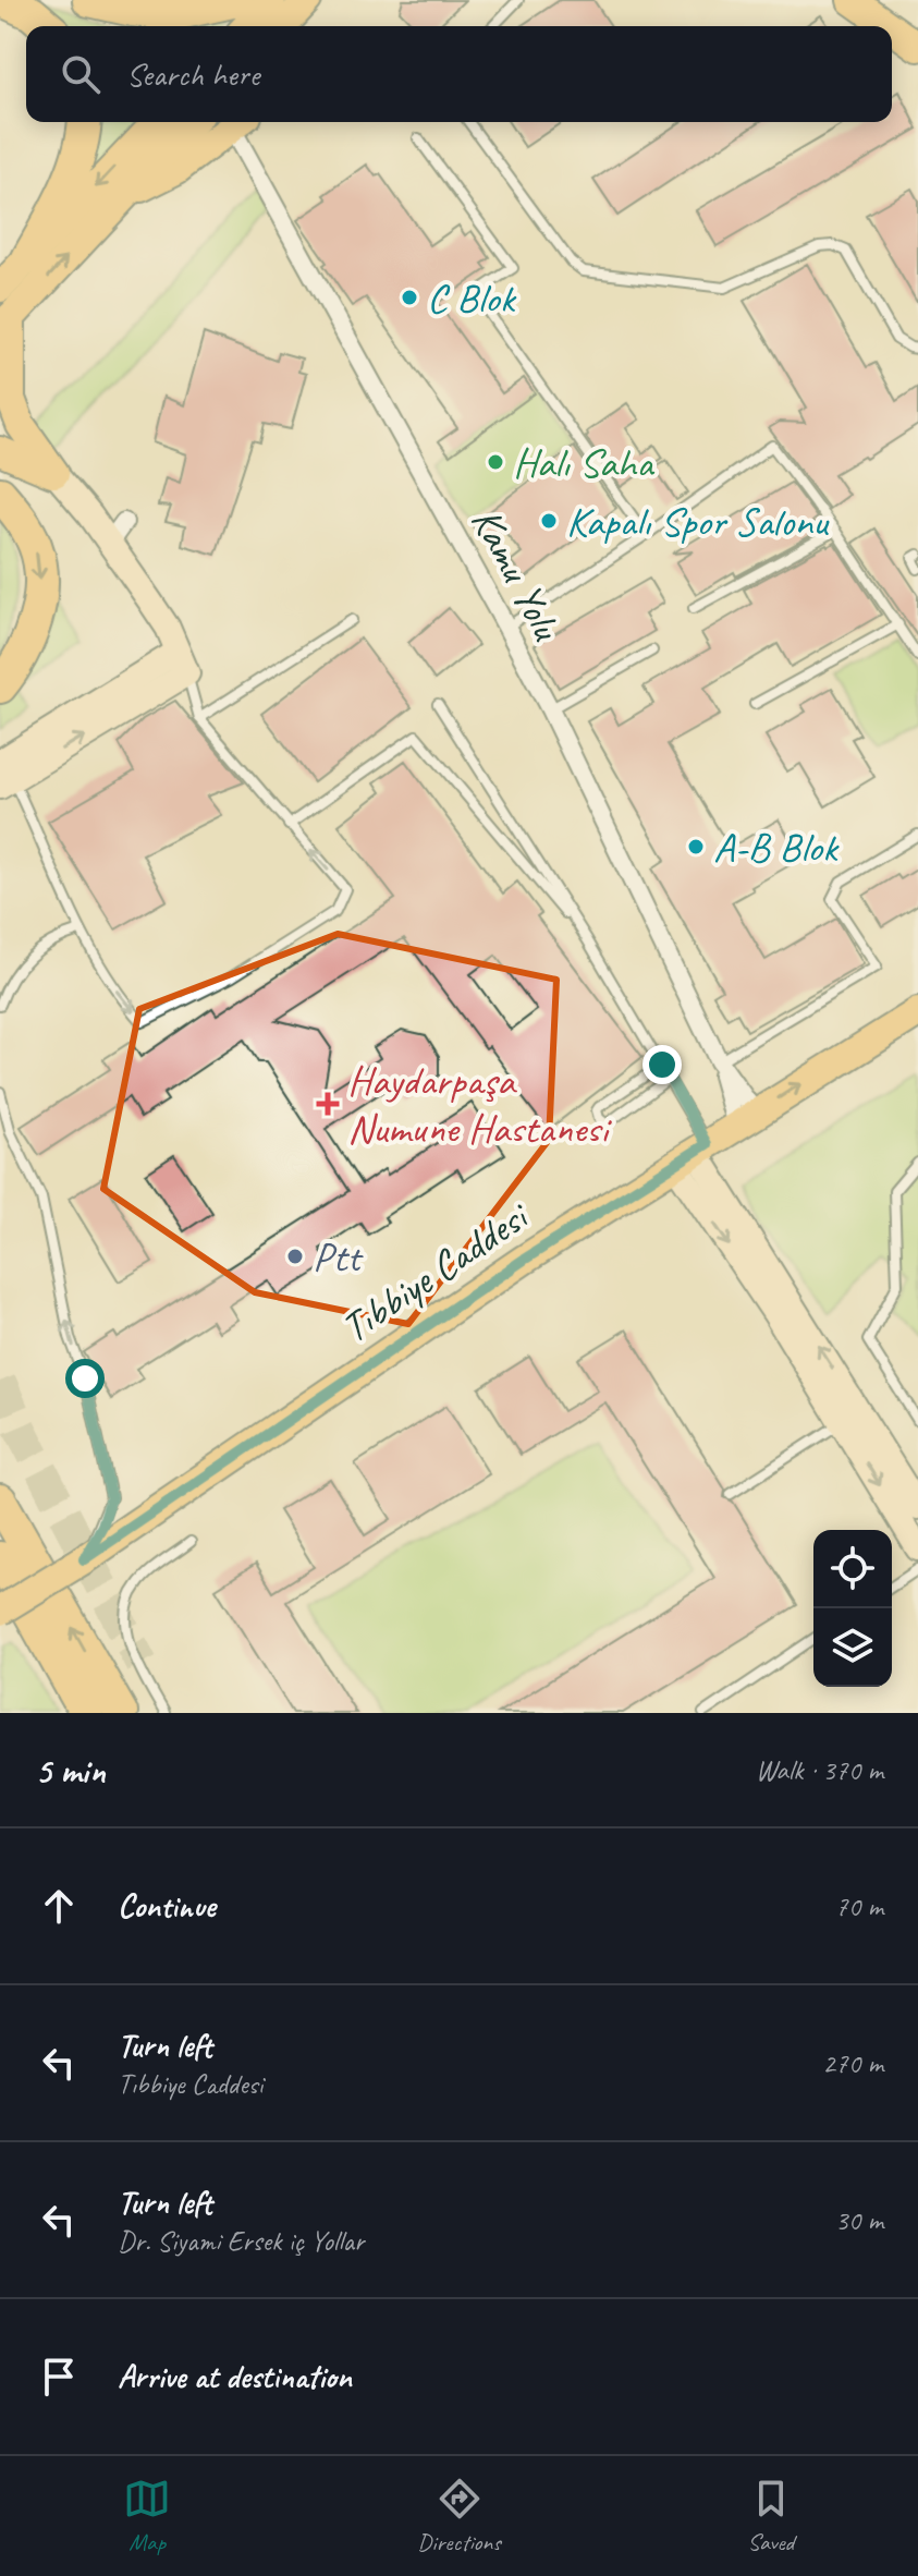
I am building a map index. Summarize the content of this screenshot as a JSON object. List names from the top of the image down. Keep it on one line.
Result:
{"streets":{"main road":["Tıbbiye Caddesi"],"street":["Kamu Yolu"]},"crossings":[["Kamu Yolu","Tıbbiye Caddesi"]],"places":{"other":["C Blok","Halı Saha","Kapalı Spor Salonu","A-B Blok","Ptt"],"health":["Haydarpaşa Numune Hastanesi"]},"page":{"search":"Search here","heading":["5 min","Walk · 370 m"],"list":[["Continue","70 m"],["Turn left","Tıbbiye Caddesi","270 m"],["Turn left","Dr. Siyami Ersek iç Yollar","30 m"],"Arrive at destination"],"nav":["Map","Directions","Saved"]}}
